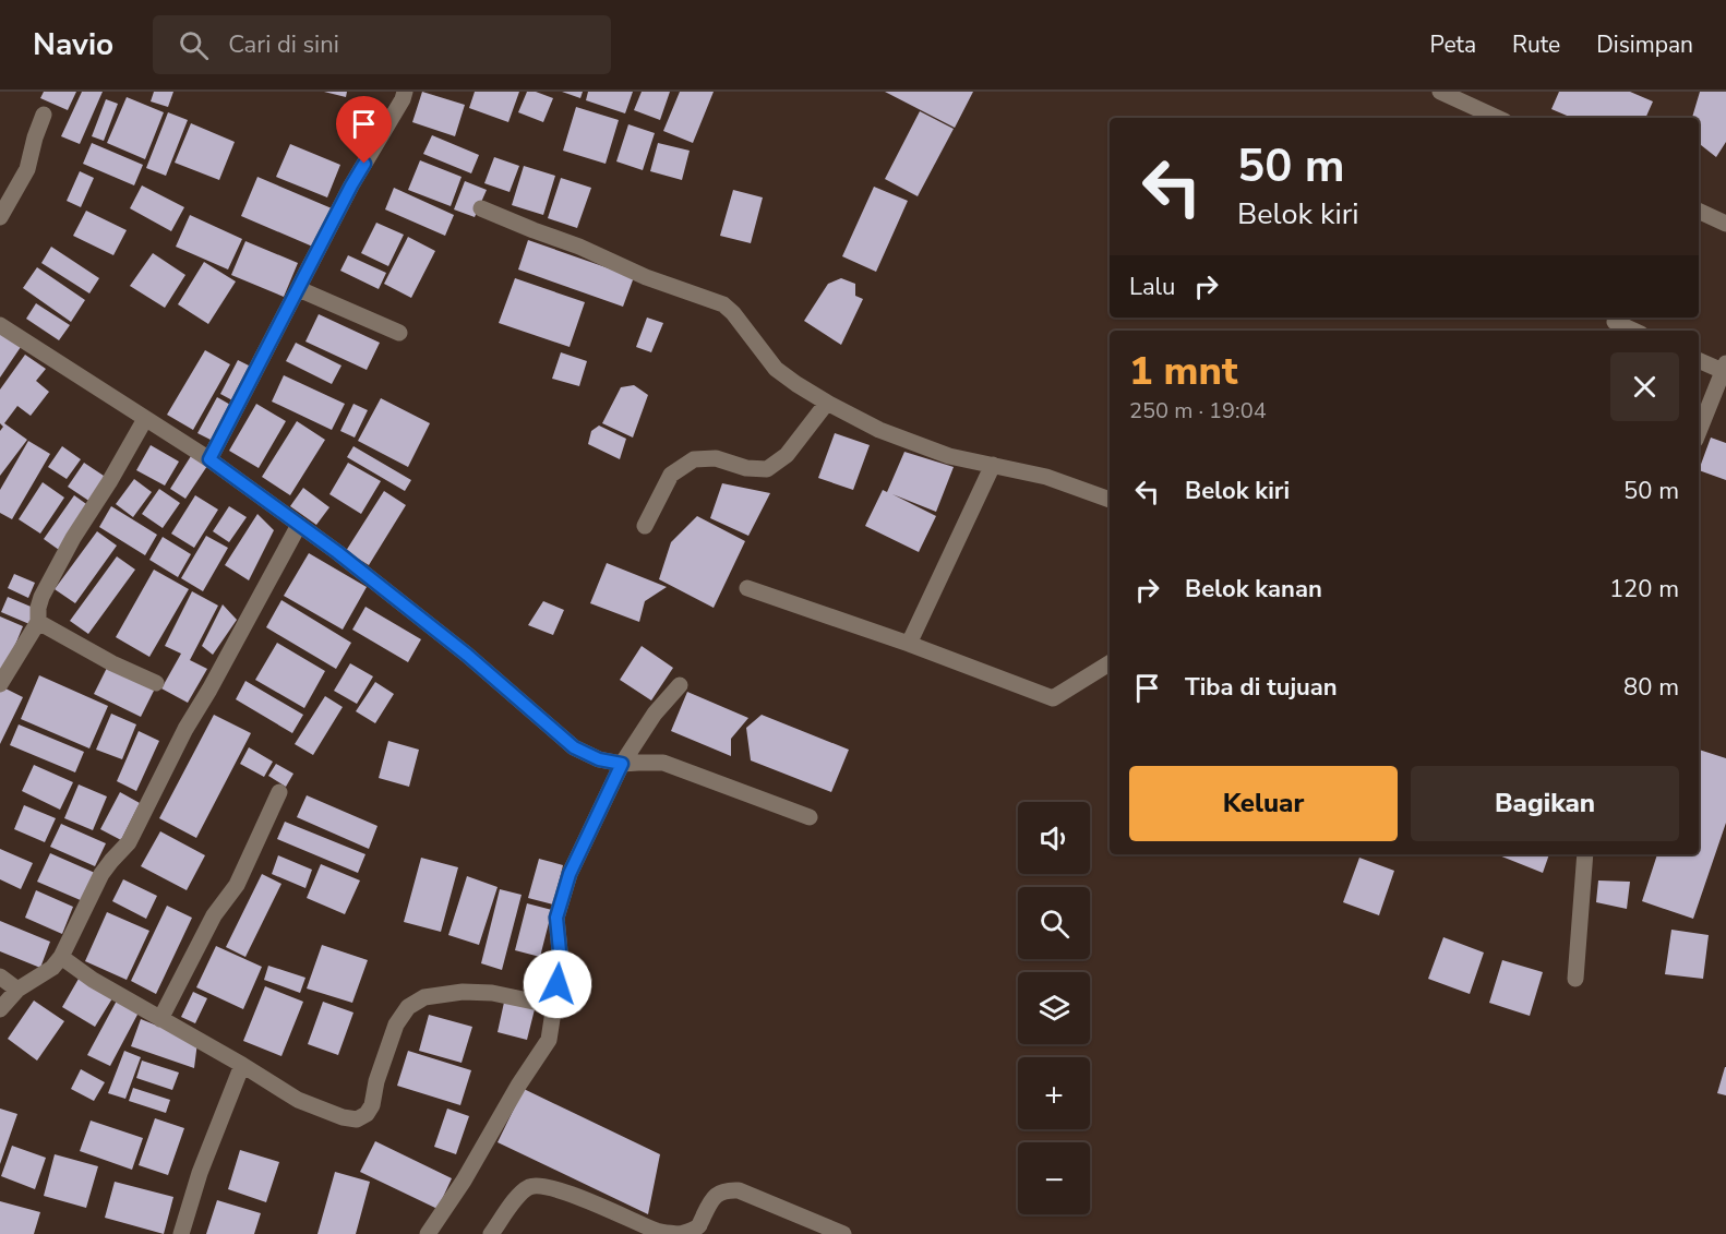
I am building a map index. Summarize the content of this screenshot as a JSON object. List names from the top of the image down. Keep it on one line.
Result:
{"page":{"header":"Navio","search":"Cari di sini","nav":["Peta","Rute","Disimpan"],"turn":["50 m","Belok kiri"],"then":"Lalu","heading":["1 mnt","250 m · 19:04"],"list":[{"name":"Belok kiri","value":"50 m"},{"name":"Belok kanan","value":"120 m"},{"name":"Tiba di tujuan","value":"80 m"}],"buttons":["Keluar","Bagikan"],"map_buttons":["+","−"]}}
